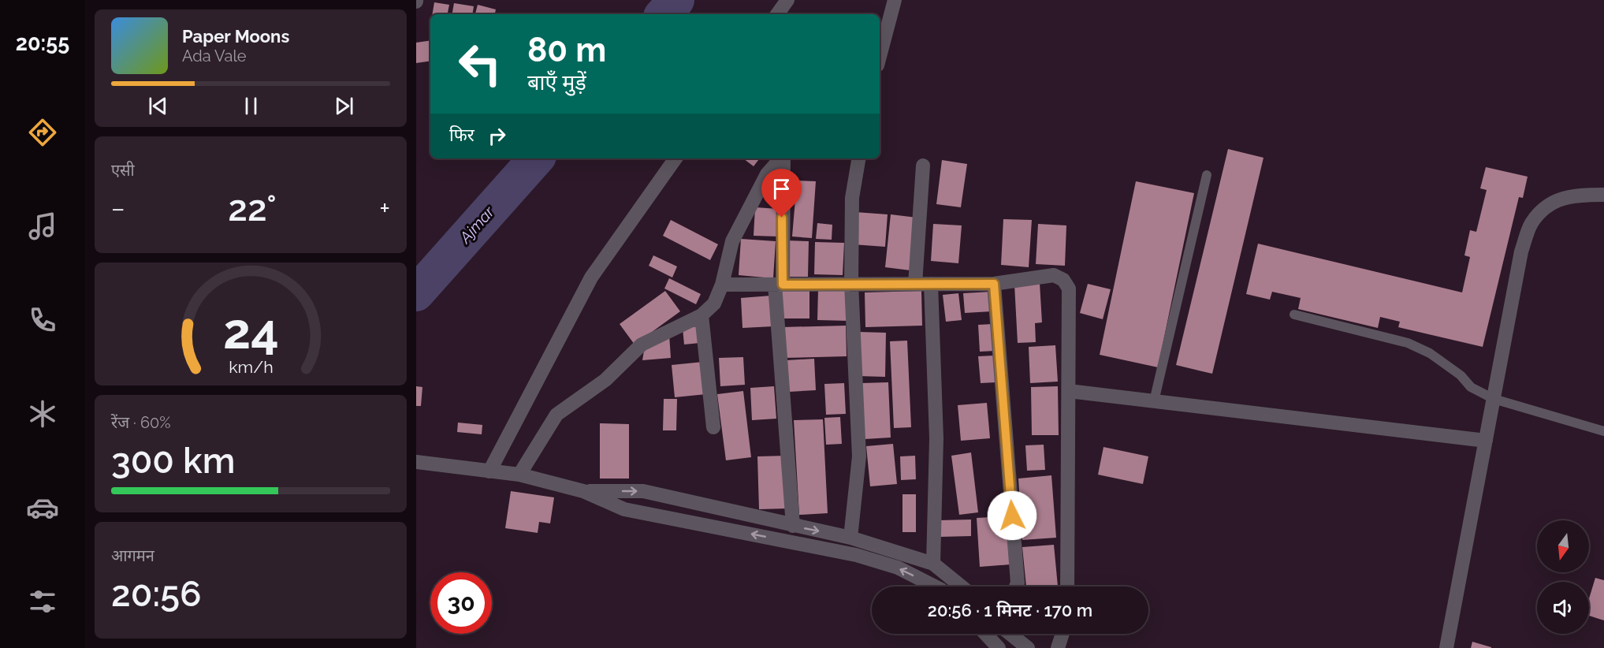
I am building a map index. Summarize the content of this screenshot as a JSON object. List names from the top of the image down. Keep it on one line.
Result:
{"water":["Ajmar"],"north":"bottom","page":{"tabs":"20:55","turn":["80 m","बाएँ मुड़ें"],"song":["Paper Moons","Ada Vale"],"then":"फिर","tile":["एसी",["रेंज · 60%","300 km"],["आगमन","20:56"]],"heat":["−","22°","+"],"limit":"30","trip":"20:56 · 1 मिनट · 170 m","gauge":["24","km/h"]}}
